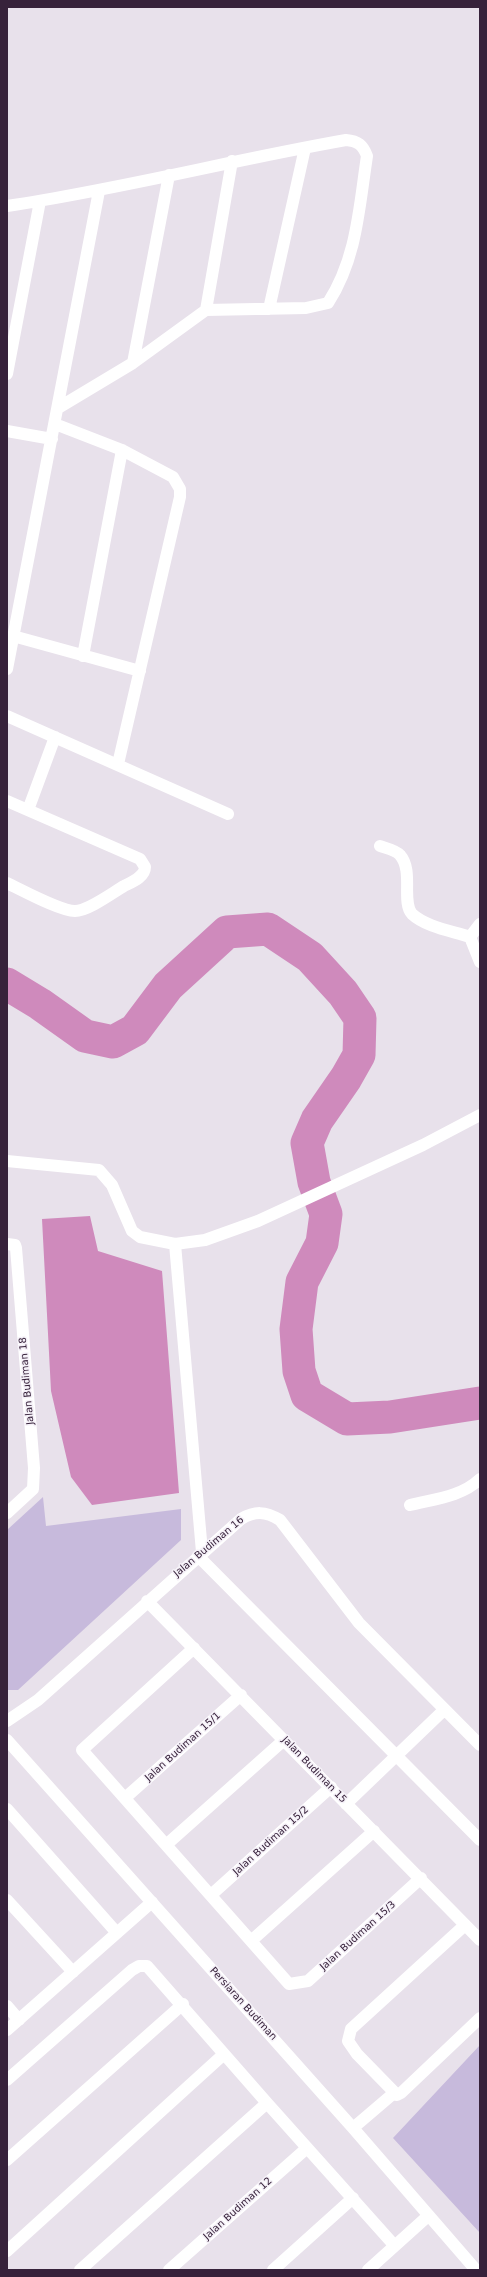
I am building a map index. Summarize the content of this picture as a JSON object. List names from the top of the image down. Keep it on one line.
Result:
{"streets":{"street":["Jalan Budiman 18","Jalan Budiman 16","Jalan Budiman 15/1","Jalan Budiman 15","Jalan Budiman 15/2","Jalan Budiman 15/3","Persiaran Budiman","Jalan Budiman 12"]},"crossings":[["Jalan Budiman 16","Jalan Budiman 15"],["Jalan Budiman 15/1","Jalan Budiman 15"],["Jalan Budiman 15","Jalan Budiman 15/2"],["Jalan Budiman 15","Jalan Budiman 15/3"]]}
